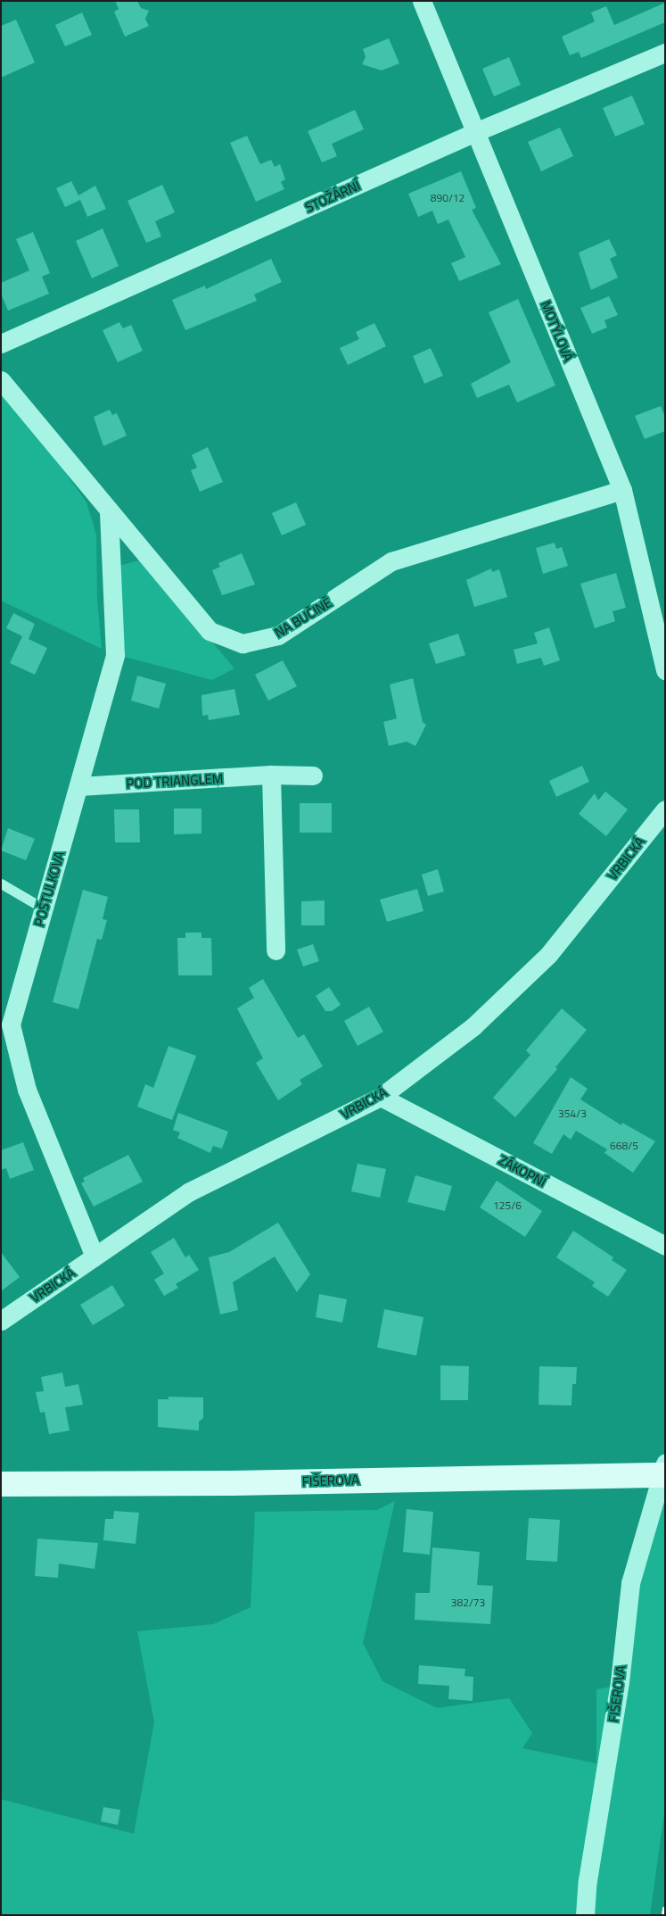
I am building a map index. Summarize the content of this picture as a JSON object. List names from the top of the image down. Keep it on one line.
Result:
{"streets":{"street":["STOŽÁRNÍ","MOTÝLOVÁ","NA BUČINĚ","POD TRIANGLEM","VRBICKÁ","POŠTULKOVA","ZÁKOPNÍ","FIŠEROVA"]},"crossings":[["STOŽÁRNÍ","MOTÝLOVÁ"],["MOTÝLOVÁ","NA BUČINĚ"],["NA BUČINĚ","POŠTULKOVA"],["POD TRIANGLEM","POŠTULKOVA"],["VRBICKÁ","POŠTULKOVA"],["VRBICKÁ","ZÁKOPNÍ"]],"house_numbers":["890/12","354/3","668/5","125/6","382/73"]}
